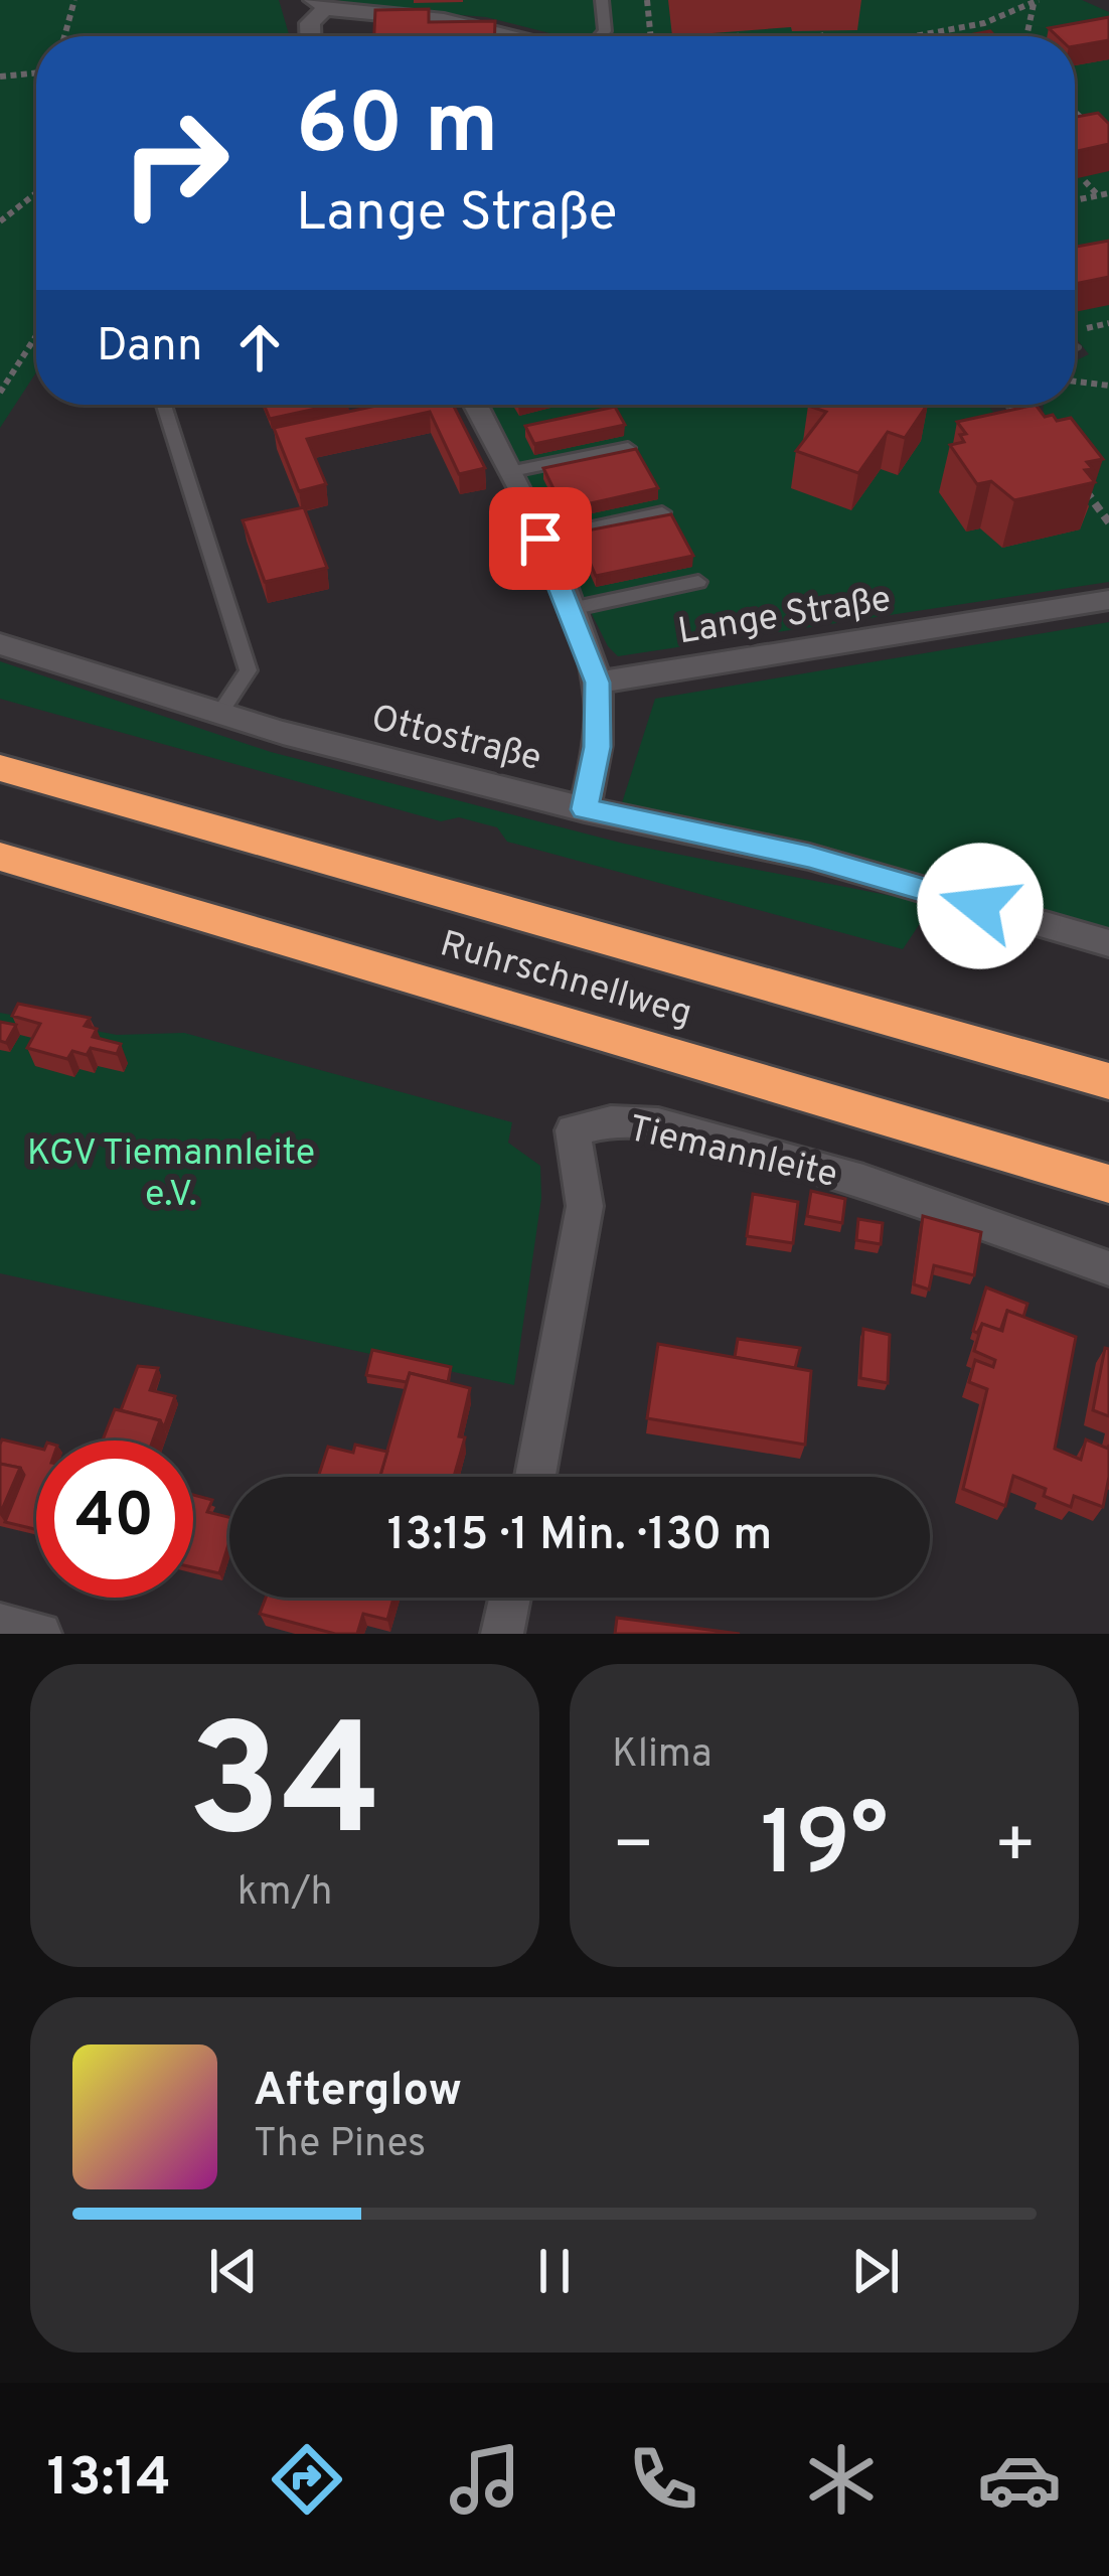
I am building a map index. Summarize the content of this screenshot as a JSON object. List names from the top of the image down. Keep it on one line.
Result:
{"streets":{"highway":["Ruhrschnellweg"],"street":["Lange Straße","Ottostraße","Tiemannleite"]},"parks":["KGV Tiemannleite e.V."],"page":{"turn":["60 m","Lange Straße"],"then":"Dann","limit":"40","trip":"13:15 · 1 Min. · 130 m","tile":[["34","km/h"],"Klima"],"heat":["−","19°","+"],"song":["Afterglow","The Pines"],"tabs":"13:14"}}
